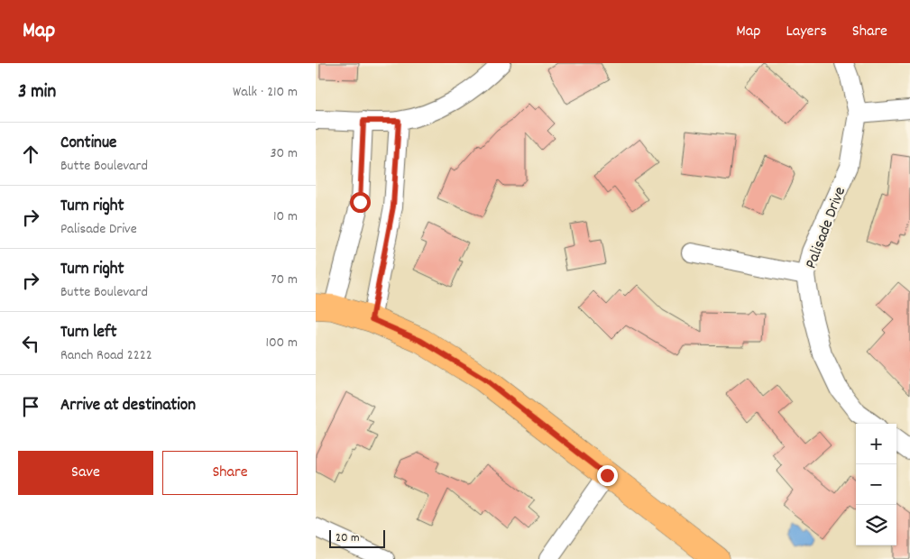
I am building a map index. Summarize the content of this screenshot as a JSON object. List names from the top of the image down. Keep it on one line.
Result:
{"streets":{"street":["Palisade Drive"]},"scale_bar":"20 m","page":{"header":"Map","nav":["Map","Layers","Share"],"heading":["3 min","Walk · 210 m"],"list":[["Continue","Butte Boulevard","30 m"],["Turn right","Palisade Drive","10 m"],["Turn right","Butte Boulevard","70 m"],["Turn left","Ranch Road 2222","100 m"],"Arrive at destination"],"map_buttons":["+","−"],"buttons":["Save","Share"],"scale":"20 m"}}
